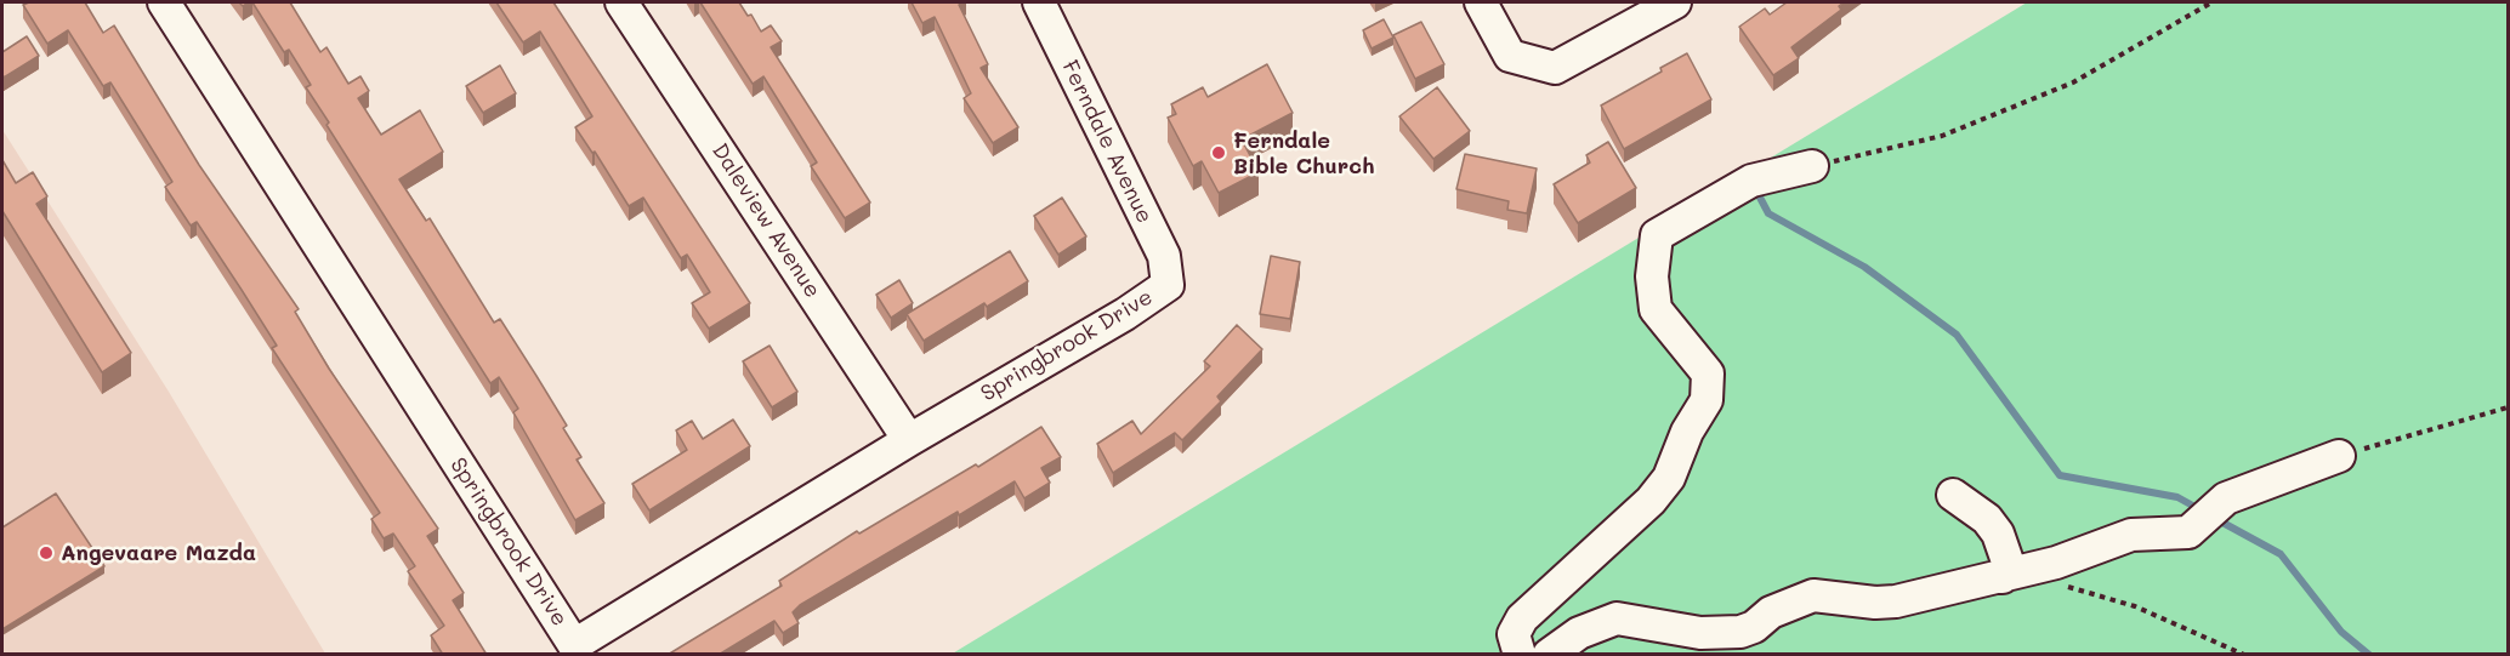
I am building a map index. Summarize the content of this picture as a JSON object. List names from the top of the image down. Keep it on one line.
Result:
{"streets":{"street":["Ferndale Avenue","Daleview Avenue","Springbrook Drive"]},"crossings":[["Ferndale Avenue","Springbrook Drive"],["Daleview Avenue","Springbrook Drive"]],"places":["Ferndale Bible Church","Angevaare Mazda"]}
